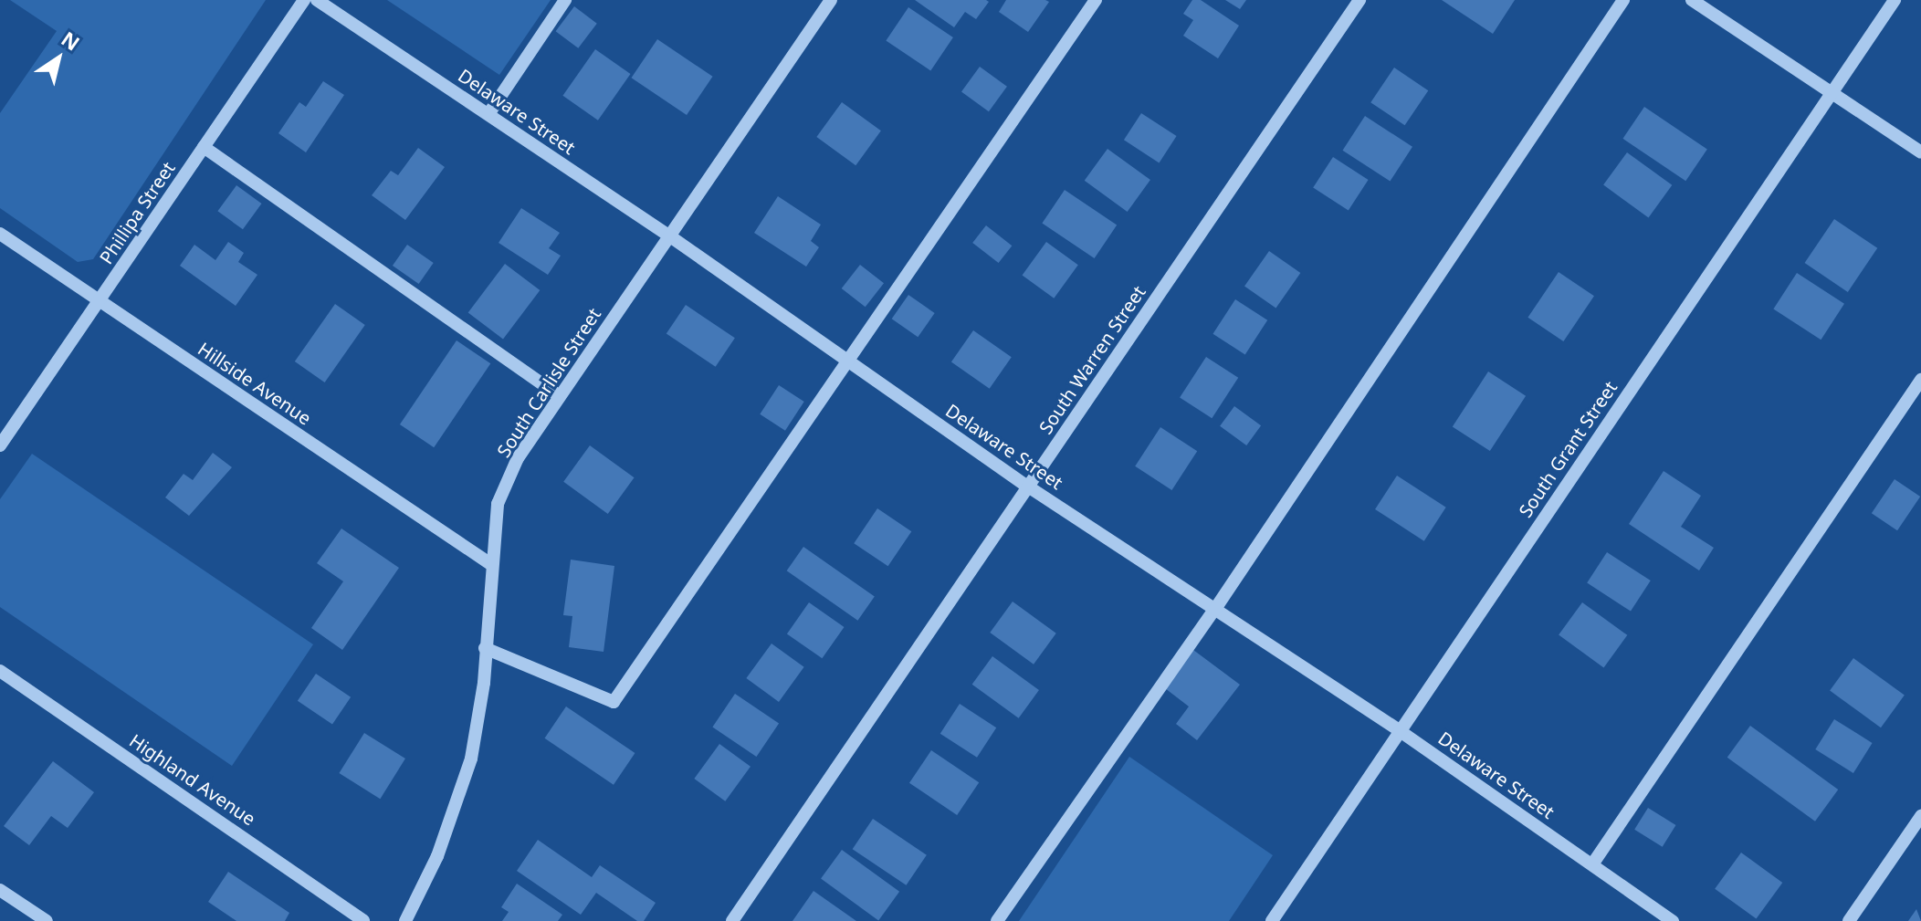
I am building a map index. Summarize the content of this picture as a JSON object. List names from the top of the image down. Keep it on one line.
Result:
{"streets":{"street":["Delaware Street","Phillipa Street","South Warren Street","South Carlisle Street","Hillside Avenue","South Grant Street","Highland Avenue"]},"crossings":[["Delaware Street","South Warren Street"],["Delaware Street","South Carlisle Street"],["Delaware Street","South Grant Street"],["Phillipa Street","Hillside Avenue"],["South Carlisle Street","Hillside Avenue"]],"north":"top right"}
